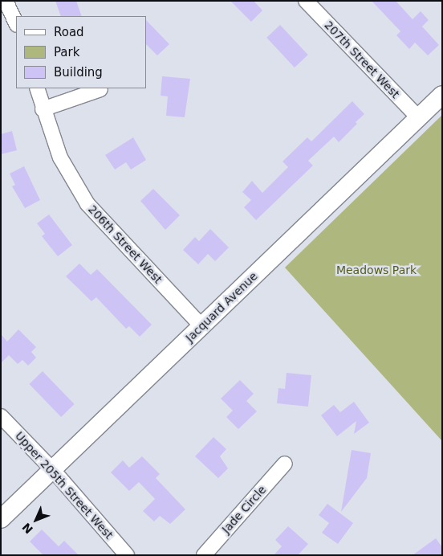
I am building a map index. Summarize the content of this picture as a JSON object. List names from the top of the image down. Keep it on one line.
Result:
{"streets":{"street":["207th Street West","206th Street West","Jacquard Avenue","Upper 205th Street West","Jade Circle"]},"crossings":[["207th Street West","Jacquard Avenue"],["206th Street West","Jacquard Avenue"],["Jacquard Avenue","Upper 205th Street West"]],"parks":["Meadows Park"],"legend":["Road","Park","Building"],"north":"bottom left"}
